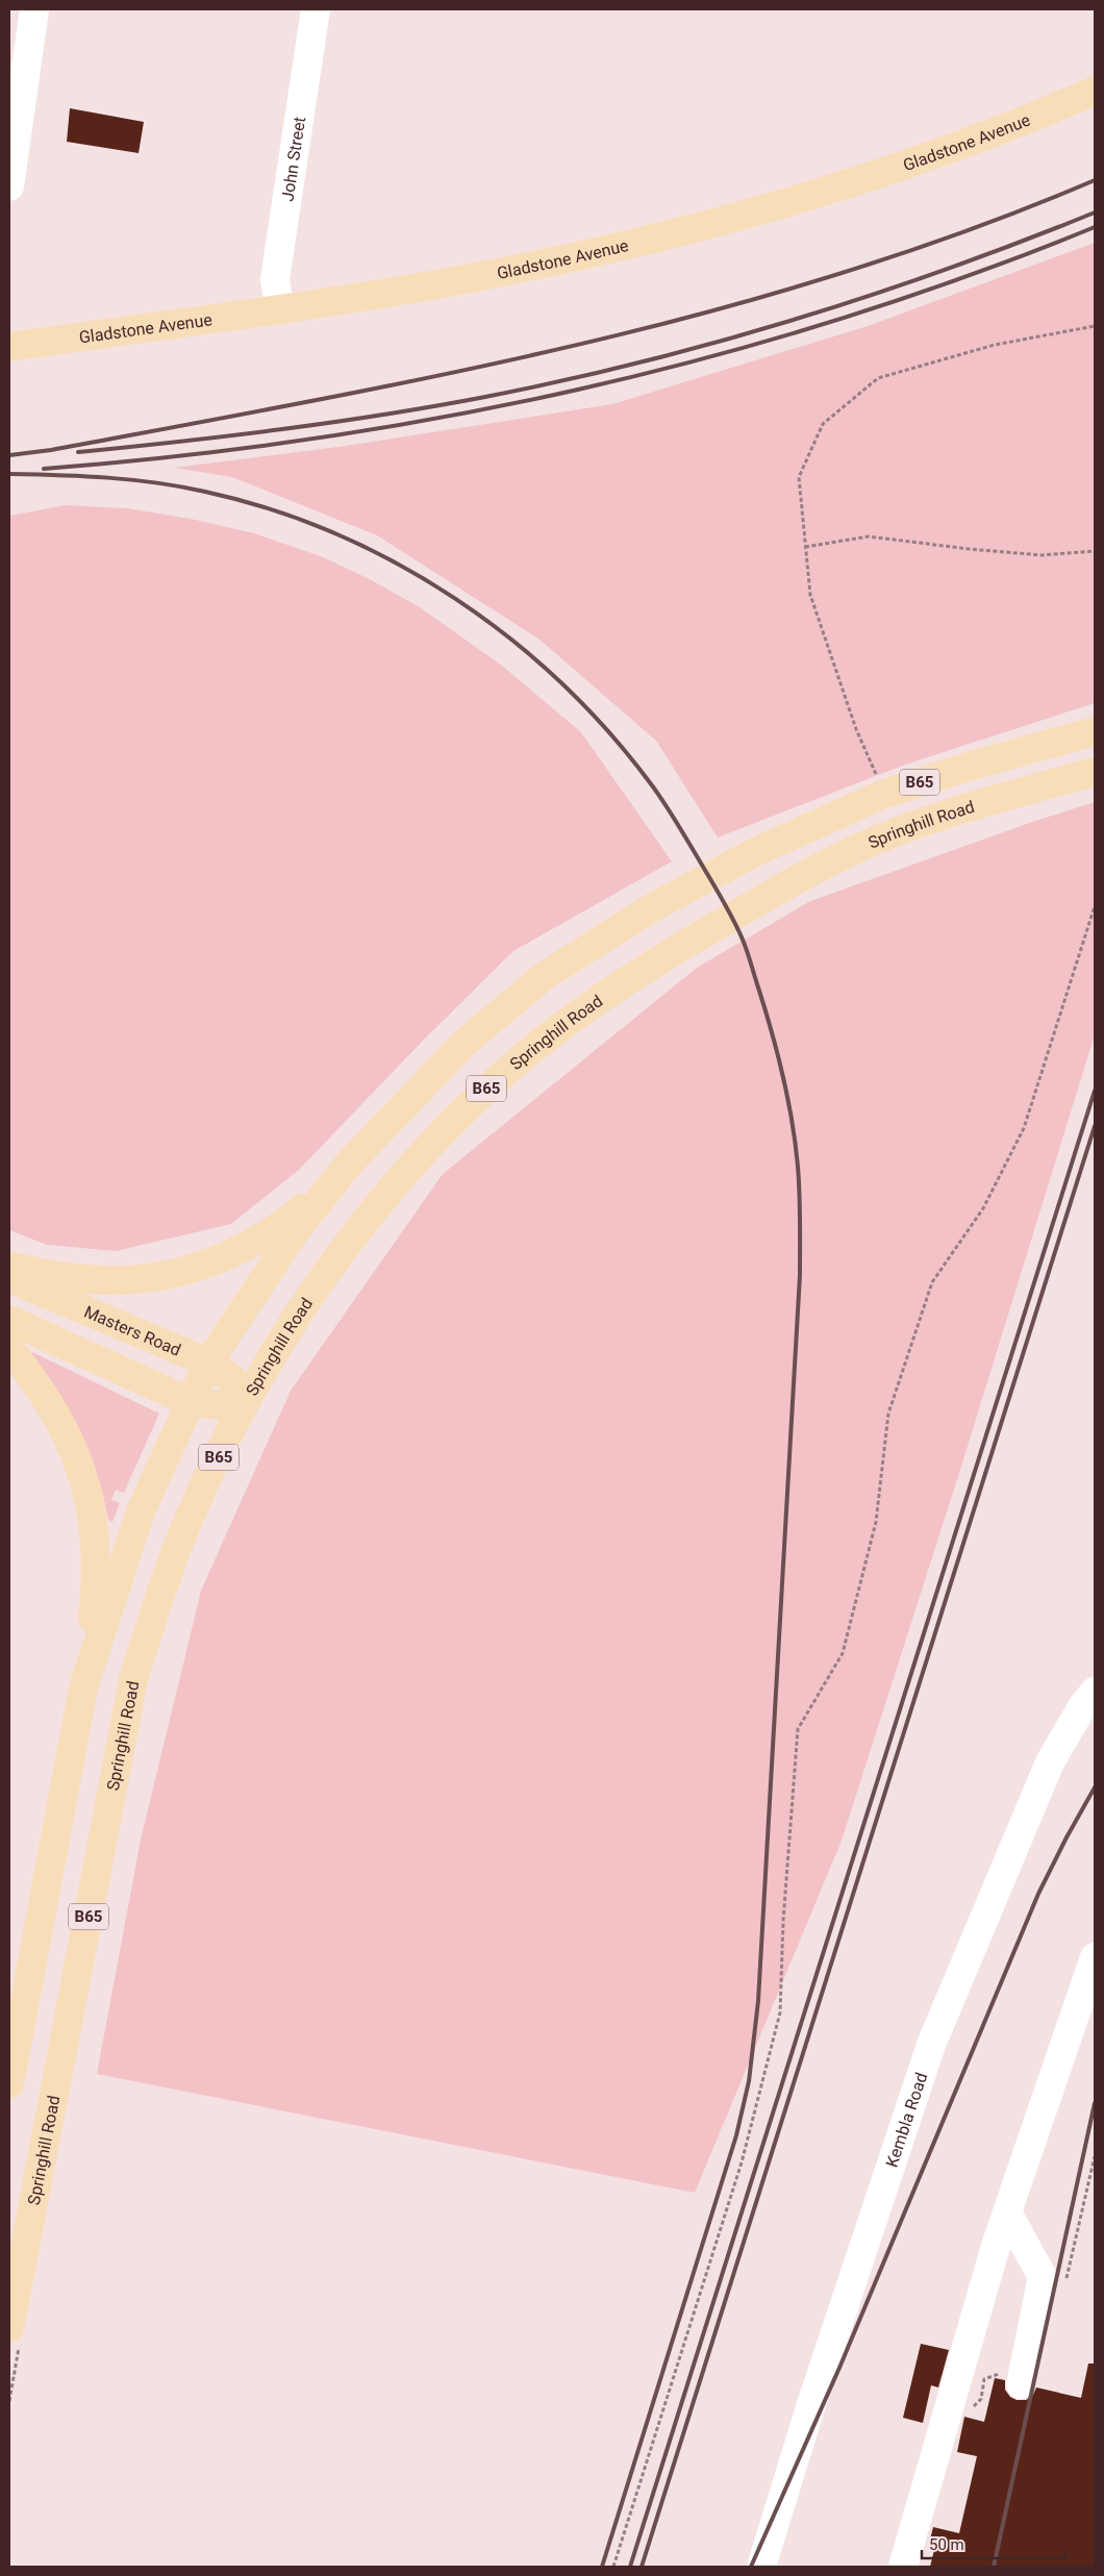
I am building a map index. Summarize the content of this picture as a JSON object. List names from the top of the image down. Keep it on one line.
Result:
{"streets":{"main road":["Gladstone Avenue","B65","Springhill Road","Masters Road"],"street":["John Street","Kembla Road"]},"crossings":[["Gladstone Avenue","John Street"],["B65","Masters Road"],["Springhill Road","Masters Road"]],"scale_bar":"50 m"}
